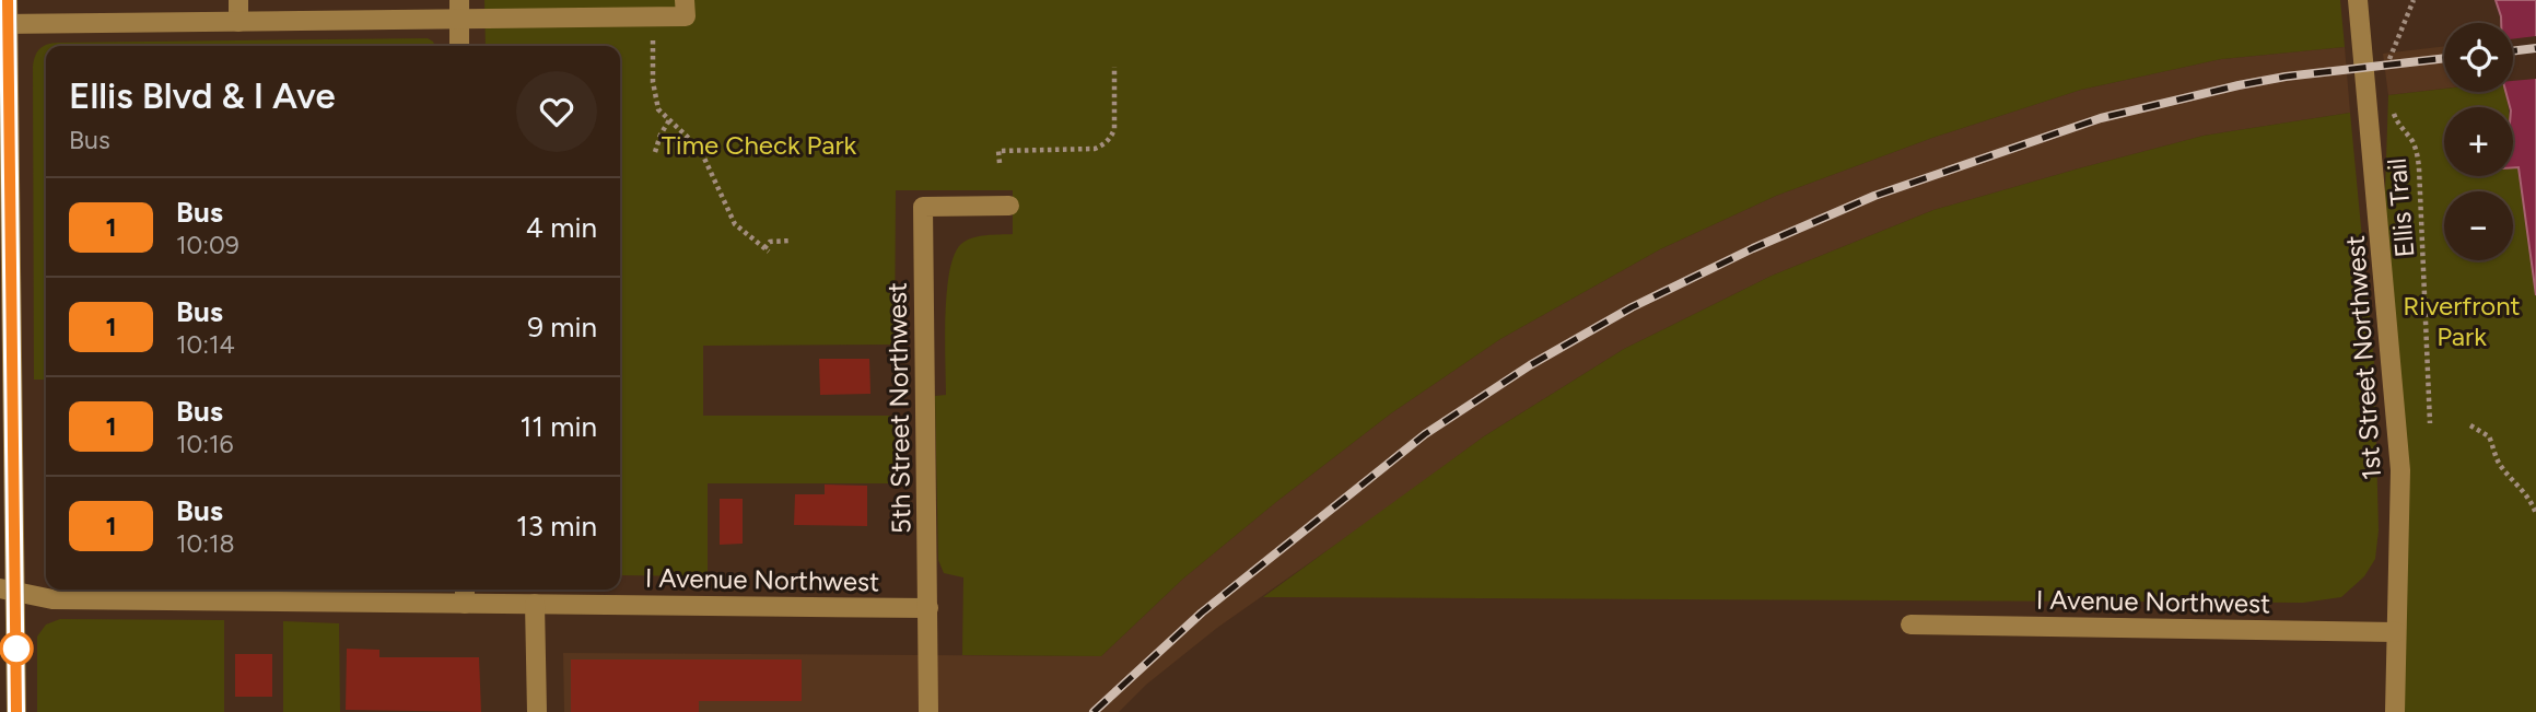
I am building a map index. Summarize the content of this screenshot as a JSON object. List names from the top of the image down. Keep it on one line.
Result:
{"streets":{"street":["1st Street Northwest","5th Street Northwest","I Avenue Northwest"],"path":["Ellis Trail"]},"crossings":[["1st Street Northwest","I Avenue Northwest"],["5th Street Northwest","I Avenue Northwest"]],"parks":["Time Check Park","Riverfront Park"],"lines":["bus line 1"],"page":{"map_buttons":["+","−"],"heading":["Ellis Blvd & I Ave","Bus"],"list":[{"mark":"1","name":"Bus","note":"10:09","value":"4 min"},{"mark":"1","name":"Bus","note":"10:14","value":"9 min"},{"mark":"1","name":"Bus","note":"10:16","value":"11 min"},{"mark":"1","name":"Bus","note":"10:18","value":"13 min"}]}}
